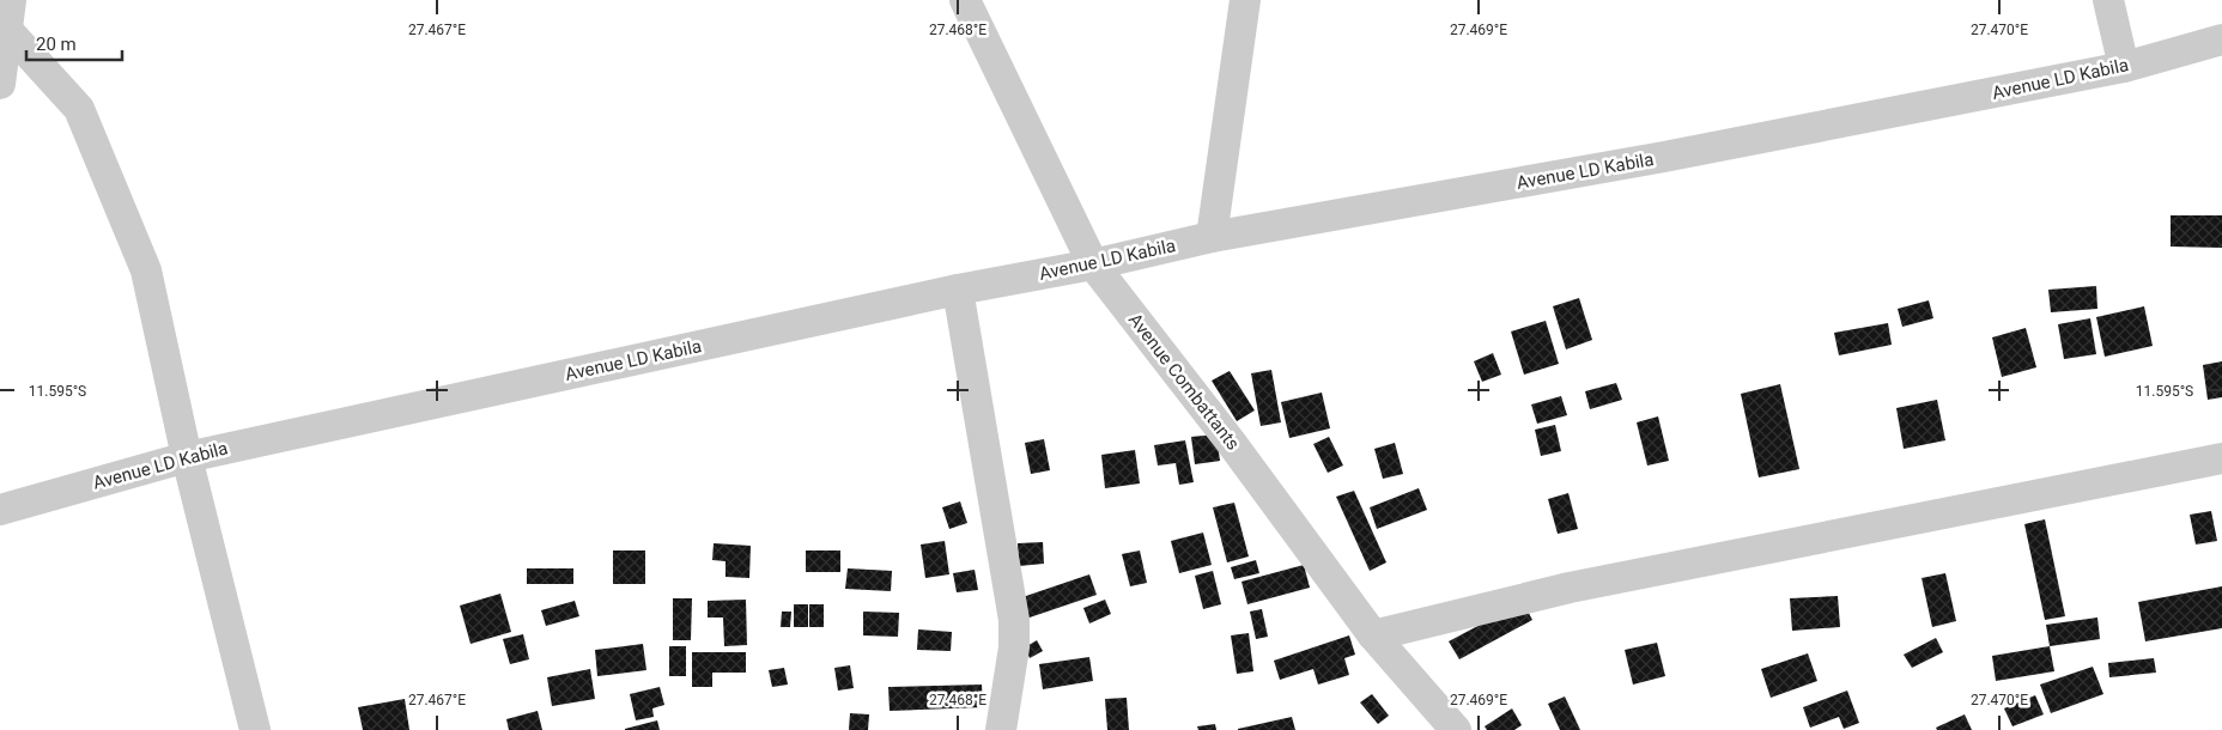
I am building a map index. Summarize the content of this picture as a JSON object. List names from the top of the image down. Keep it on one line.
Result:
{"streets":{"street":["Avenue LD Kabila","Avenue Combattants"]},"crossings":[["Avenue LD Kabila","Avenue Combattants"]],"scale_bar":"20 m","coordinates":["27.467°E","27.468°E","27.469°E","27.470°E","11.595°S"]}
